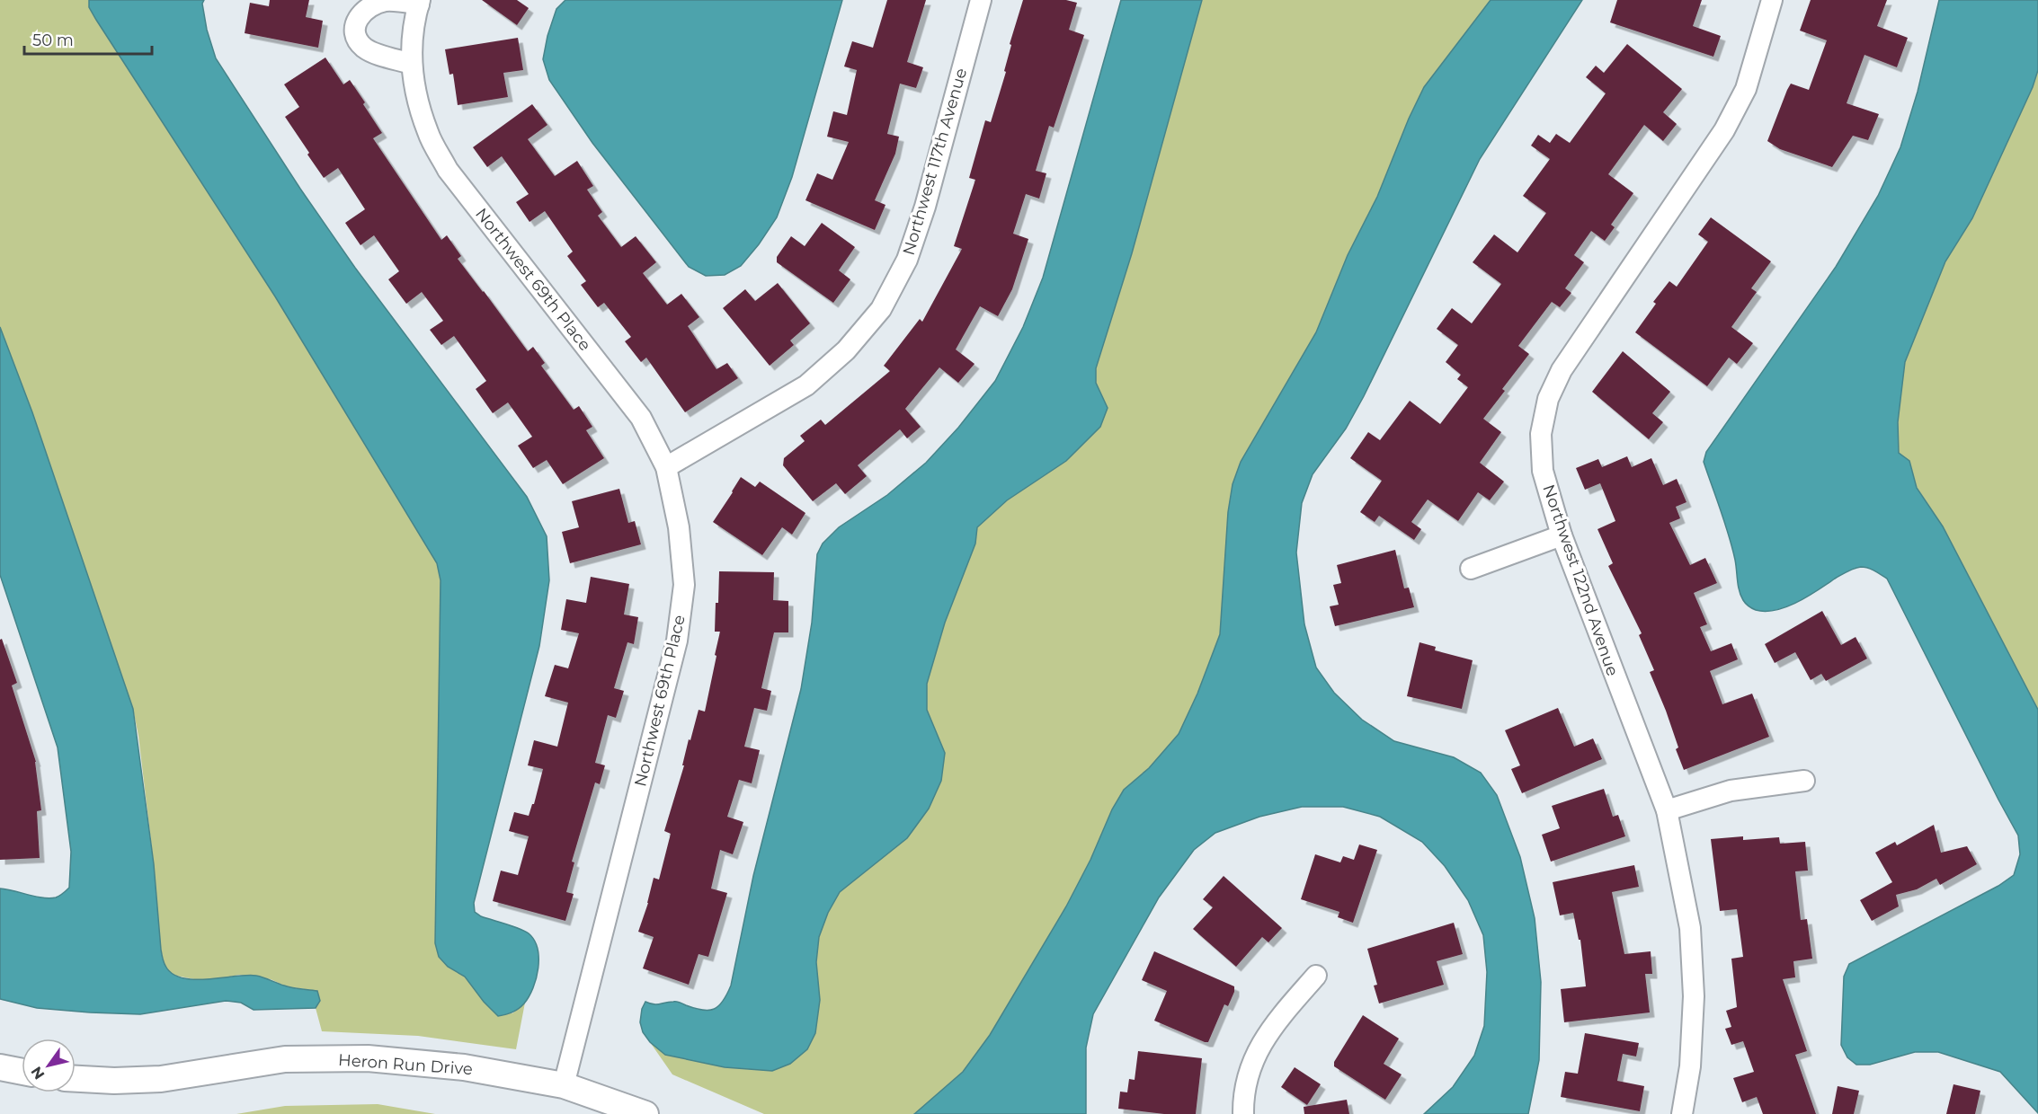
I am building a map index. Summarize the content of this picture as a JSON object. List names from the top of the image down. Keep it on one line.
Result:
{"streets":{"street":["Northwest 117th Avenue","Northwest 69th Place","Northwest 122nd Avenue","Heron Run Drive"]},"crossings":[["Northwest 117th Avenue","Northwest 69th Place"],["Northwest 69th Place","Heron Run Drive"]],"scale_bar":"50 m","north":"bottom left"}
